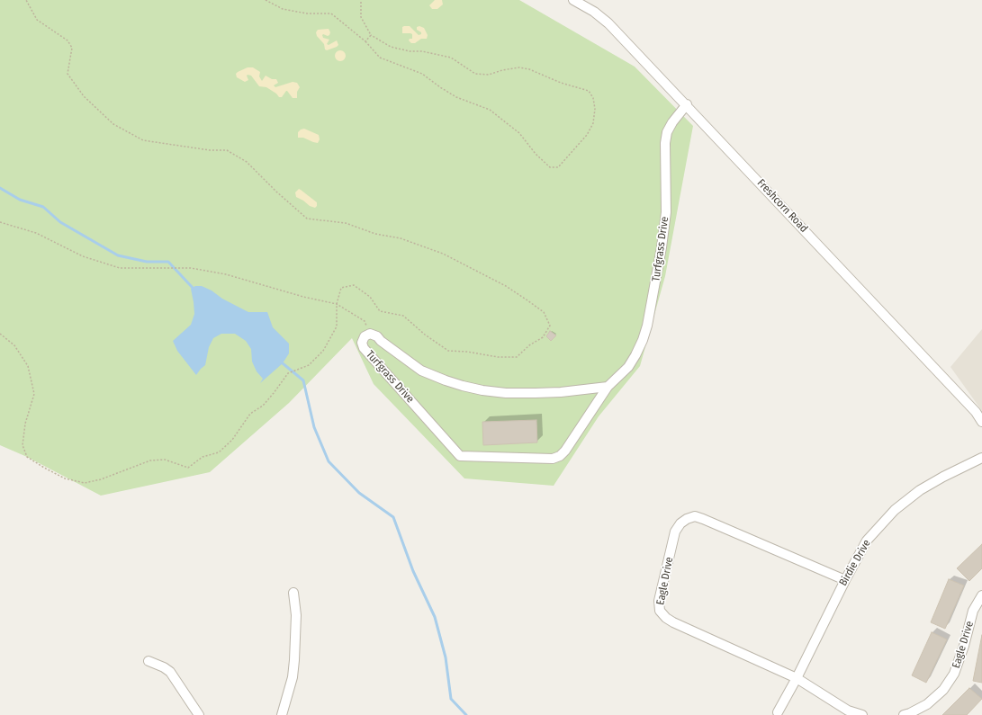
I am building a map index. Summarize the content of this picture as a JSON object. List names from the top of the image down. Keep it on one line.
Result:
{"streets":{"street":["Freshcorn Road","Turfgrass Drive","Birdie Drive","Eagle Drive"]},"crossings":[["Freshcorn Road","Turfgrass Drive"],["Birdie Drive","Eagle Drive"]]}
